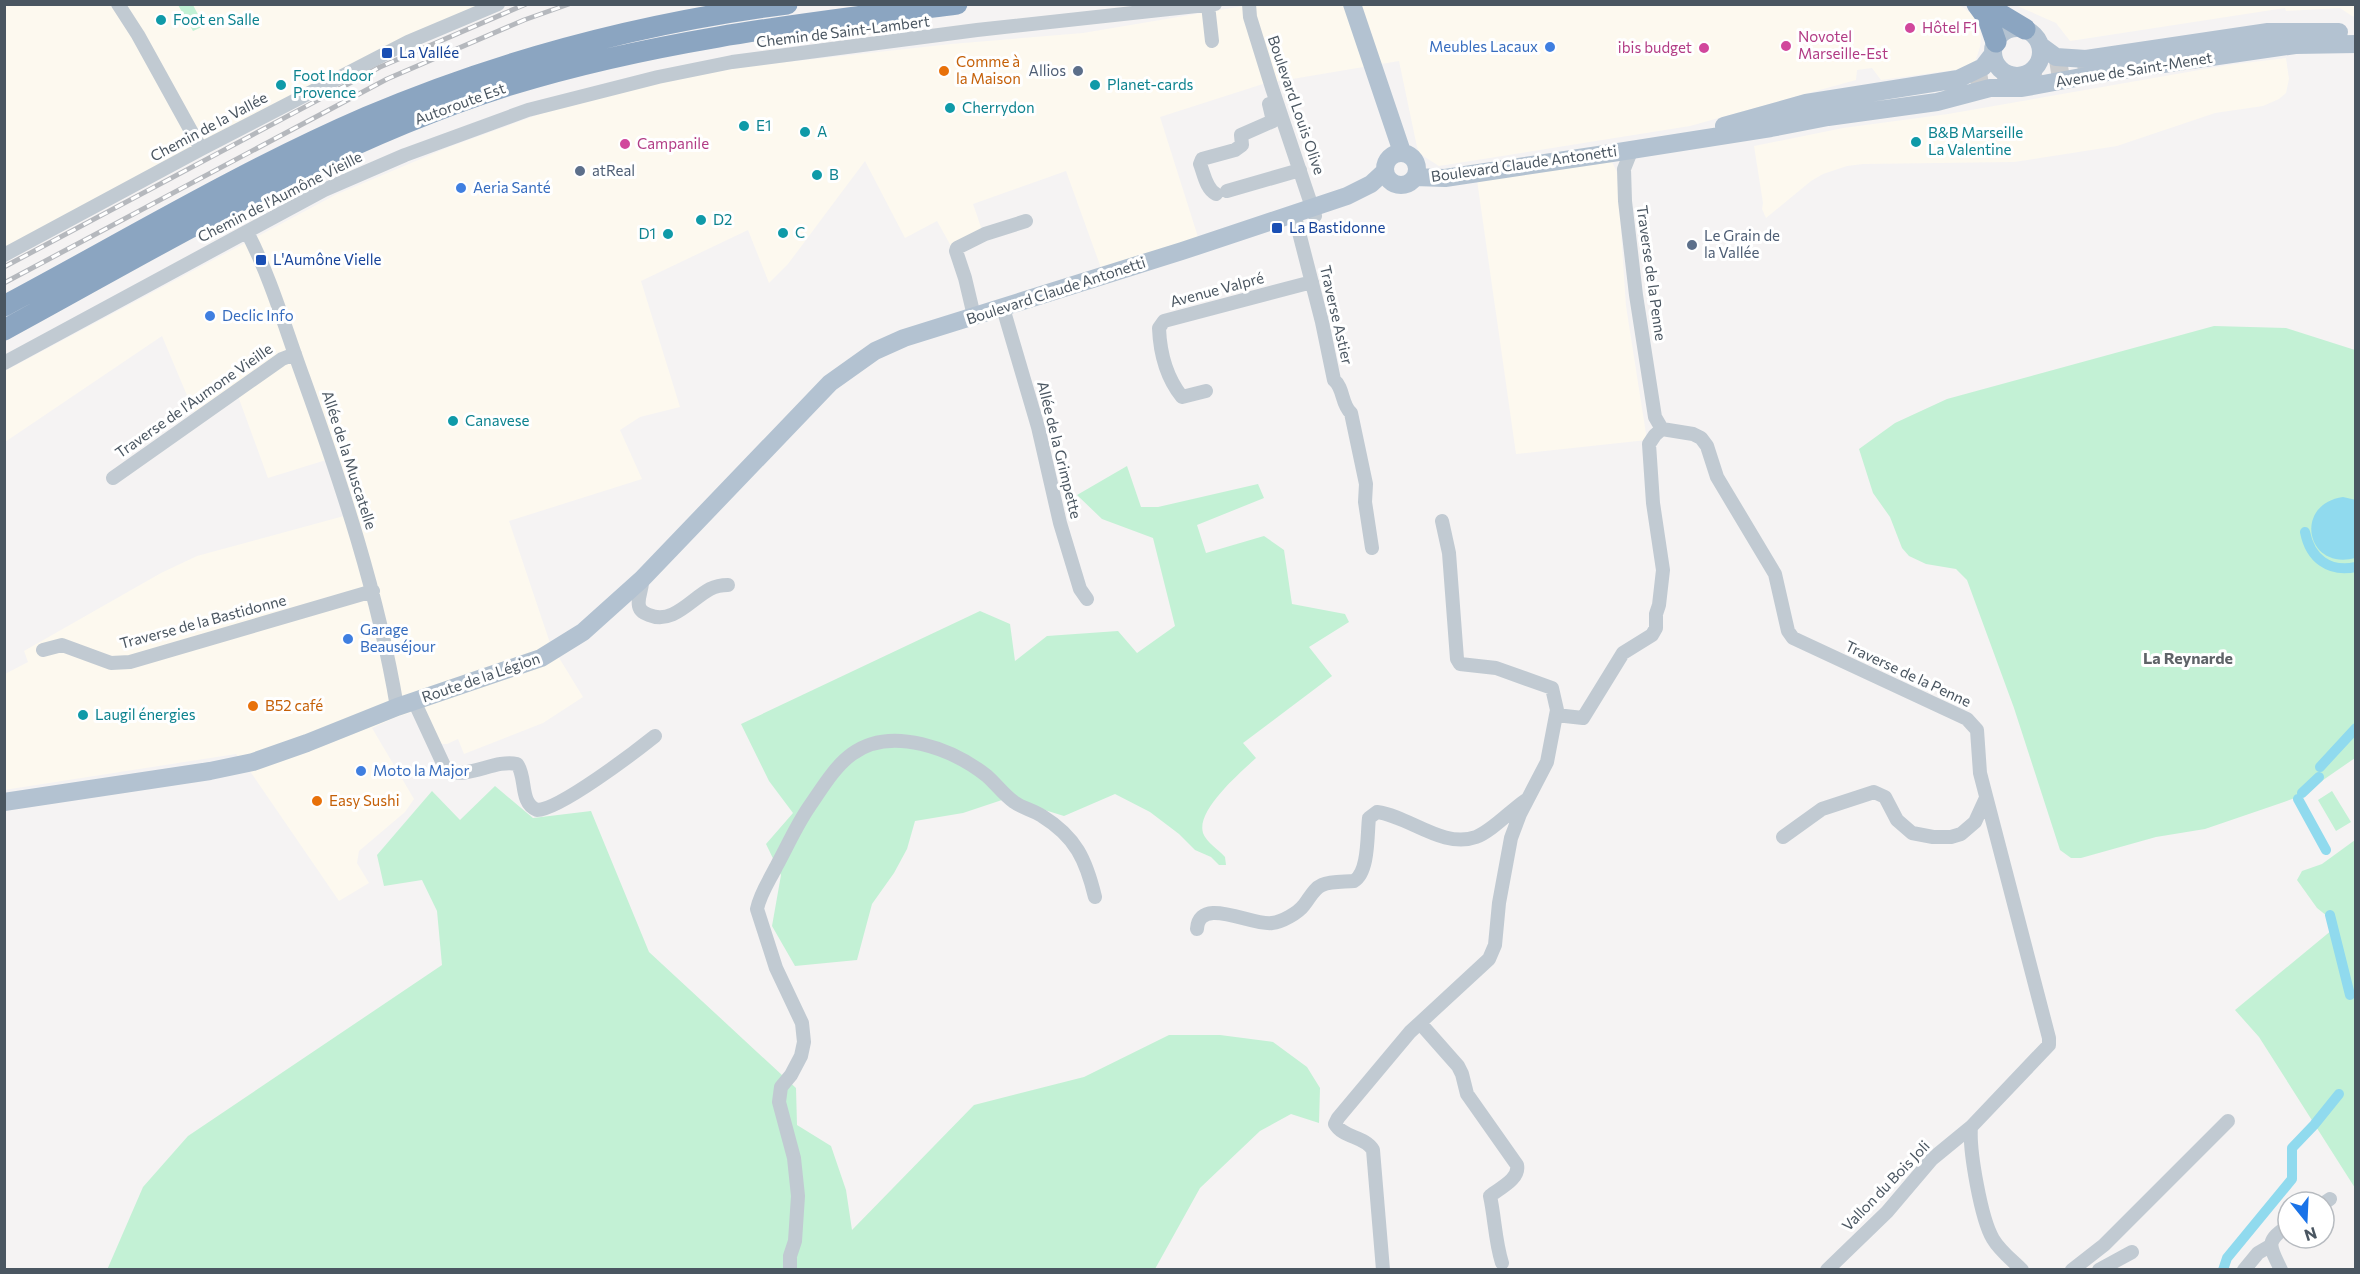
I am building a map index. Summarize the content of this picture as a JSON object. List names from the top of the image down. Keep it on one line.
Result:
{"streets":{"highway":["Autoroute Est"],"main road":["Avenue de Saint-Menet","Boulevard Claude Antonetti","Route de la Légion"],"street":["Chemin de Saint-Lambert","Boulevard Louis Olive","Chemin de la Vallée","Chemin de l'Aumône Vieille","Traverse de la Penne","Avenue Valpré","Traverse Astier","Traverse de l'Aumone Vieille","Allée de la Grimpette","Allée de la Muscatelle","Traverse de la Bastidonne","Vallon du Bois Joli"]},"crossings":[["Chemin de Saint-Lambert","Chemin de l'Aumône Vieille"],["Avenue de Saint-Menet","Boulevard Claude Antonetti"],["Avenue de Saint-Menet","Traverse de la Penne"],["Boulevard Louis Olive","Boulevard Claude Antonetti"],["Boulevard Claude Antonetti","Traverse de la Penne"],["Boulevard Claude Antonetti","Traverse Astier"],["Boulevard Claude Antonetti","Allée de la Grimpette"],["Boulevard Claude Antonetti","Route de la Légion"],["Chemin de l'Aumône Vieille","Allée de la Muscatelle"],["Traverse de la Penne","Vallon du Bois Joli"],["Avenue Valpré","Traverse Astier"],["Traverse de l'Aumone Vieille","Allée de la Muscatelle"],["Allée de la Muscatelle","Traverse de la Bastidonne"],["Allée de la Muscatelle","Route de la Légion"]],"districts":["La Reynarde"],"places":{"other":["Foot en Salle","Hôtel F1","Novotel Marseille-Est","Meubles Lacaux","ibis budget","Comme à la Maison","Allios","Foot Indoor Provence","Planet-cards","Cherrydon","E1","A","B&B Marseille La Valentine","Campanile","atReal","B","Aeria Santé","D2","C","D1","Le Grain de la Vallée","Declic Info","Canavese","Garage Beauséjour","B52 café","Laugil énergies","Moto la Major","Easy Sushi"],"transit":["La Vallée","La Bastidonne","L'Aumône Vielle"]},"north":"bottom"}
